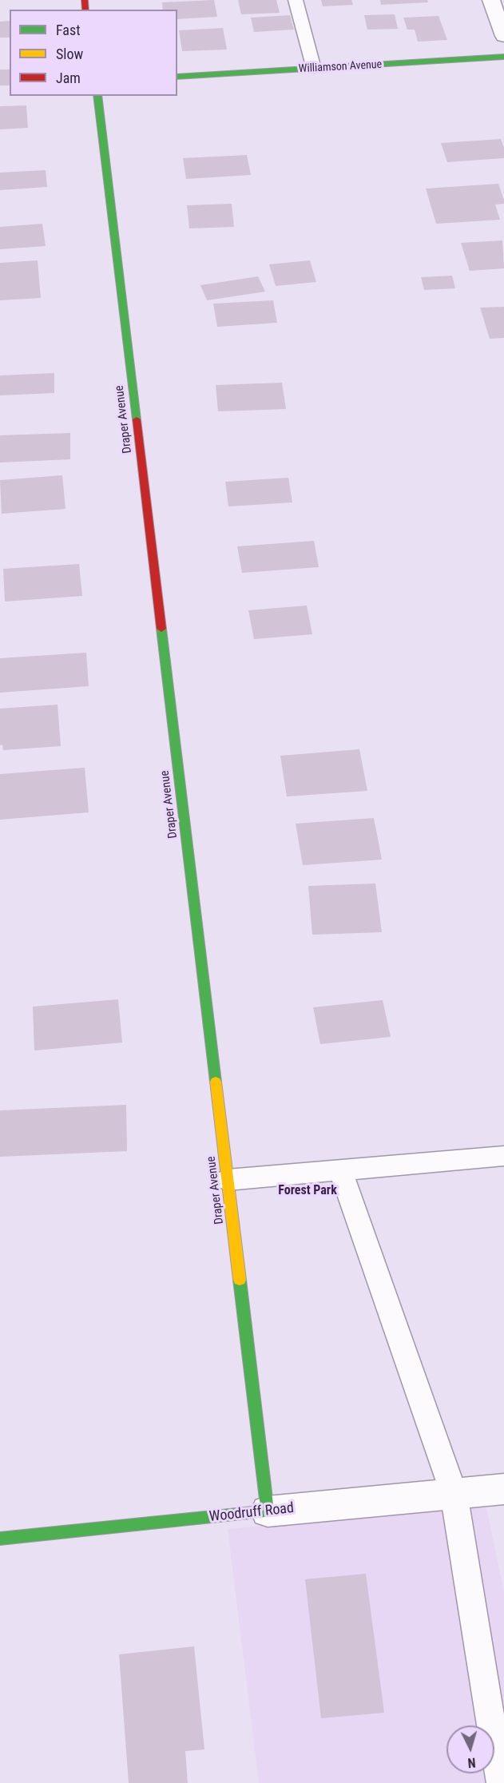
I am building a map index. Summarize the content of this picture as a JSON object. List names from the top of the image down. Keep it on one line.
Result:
{"streets":{"street":["Williamson Avenue","Draper Avenue","Woodruff Road"]},"crossings":[["Draper Avenue","Woodruff Road"]],"districts":["Forest Park"],"legend":["Fast","Slow","Jam"],"north":"bottom"}
